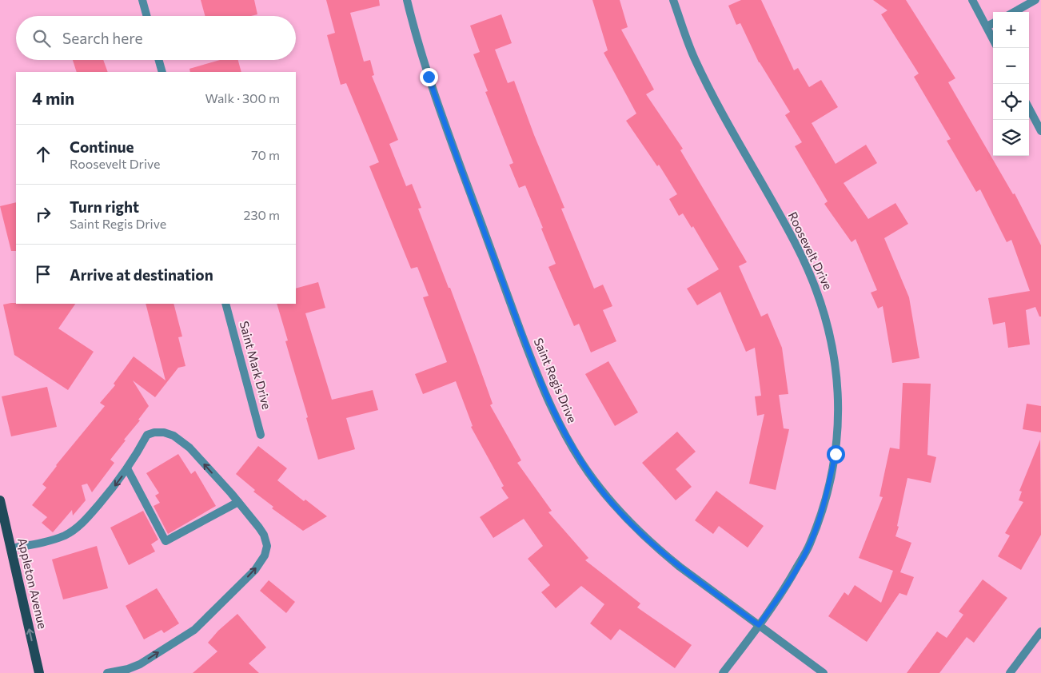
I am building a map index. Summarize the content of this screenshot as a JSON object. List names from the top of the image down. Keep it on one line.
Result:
{"streets":{"main road":["Appleton Avenue"],"street":["Roosevelt Drive","Saint Mark Drive","Saint Regis Drive"]},"crossings":[["Roosevelt Drive","Saint Regis Drive"]],"one_way":["Appleton Avenue"],"page":{"map_buttons":["+","−"],"search":"Search here","heading":["4 min","Walk · 300 m"],"list":[["Continue","Roosevelt Drive","70 m"],["Turn right","Saint Regis Drive","230 m"],"Arrive at destination"]}}
